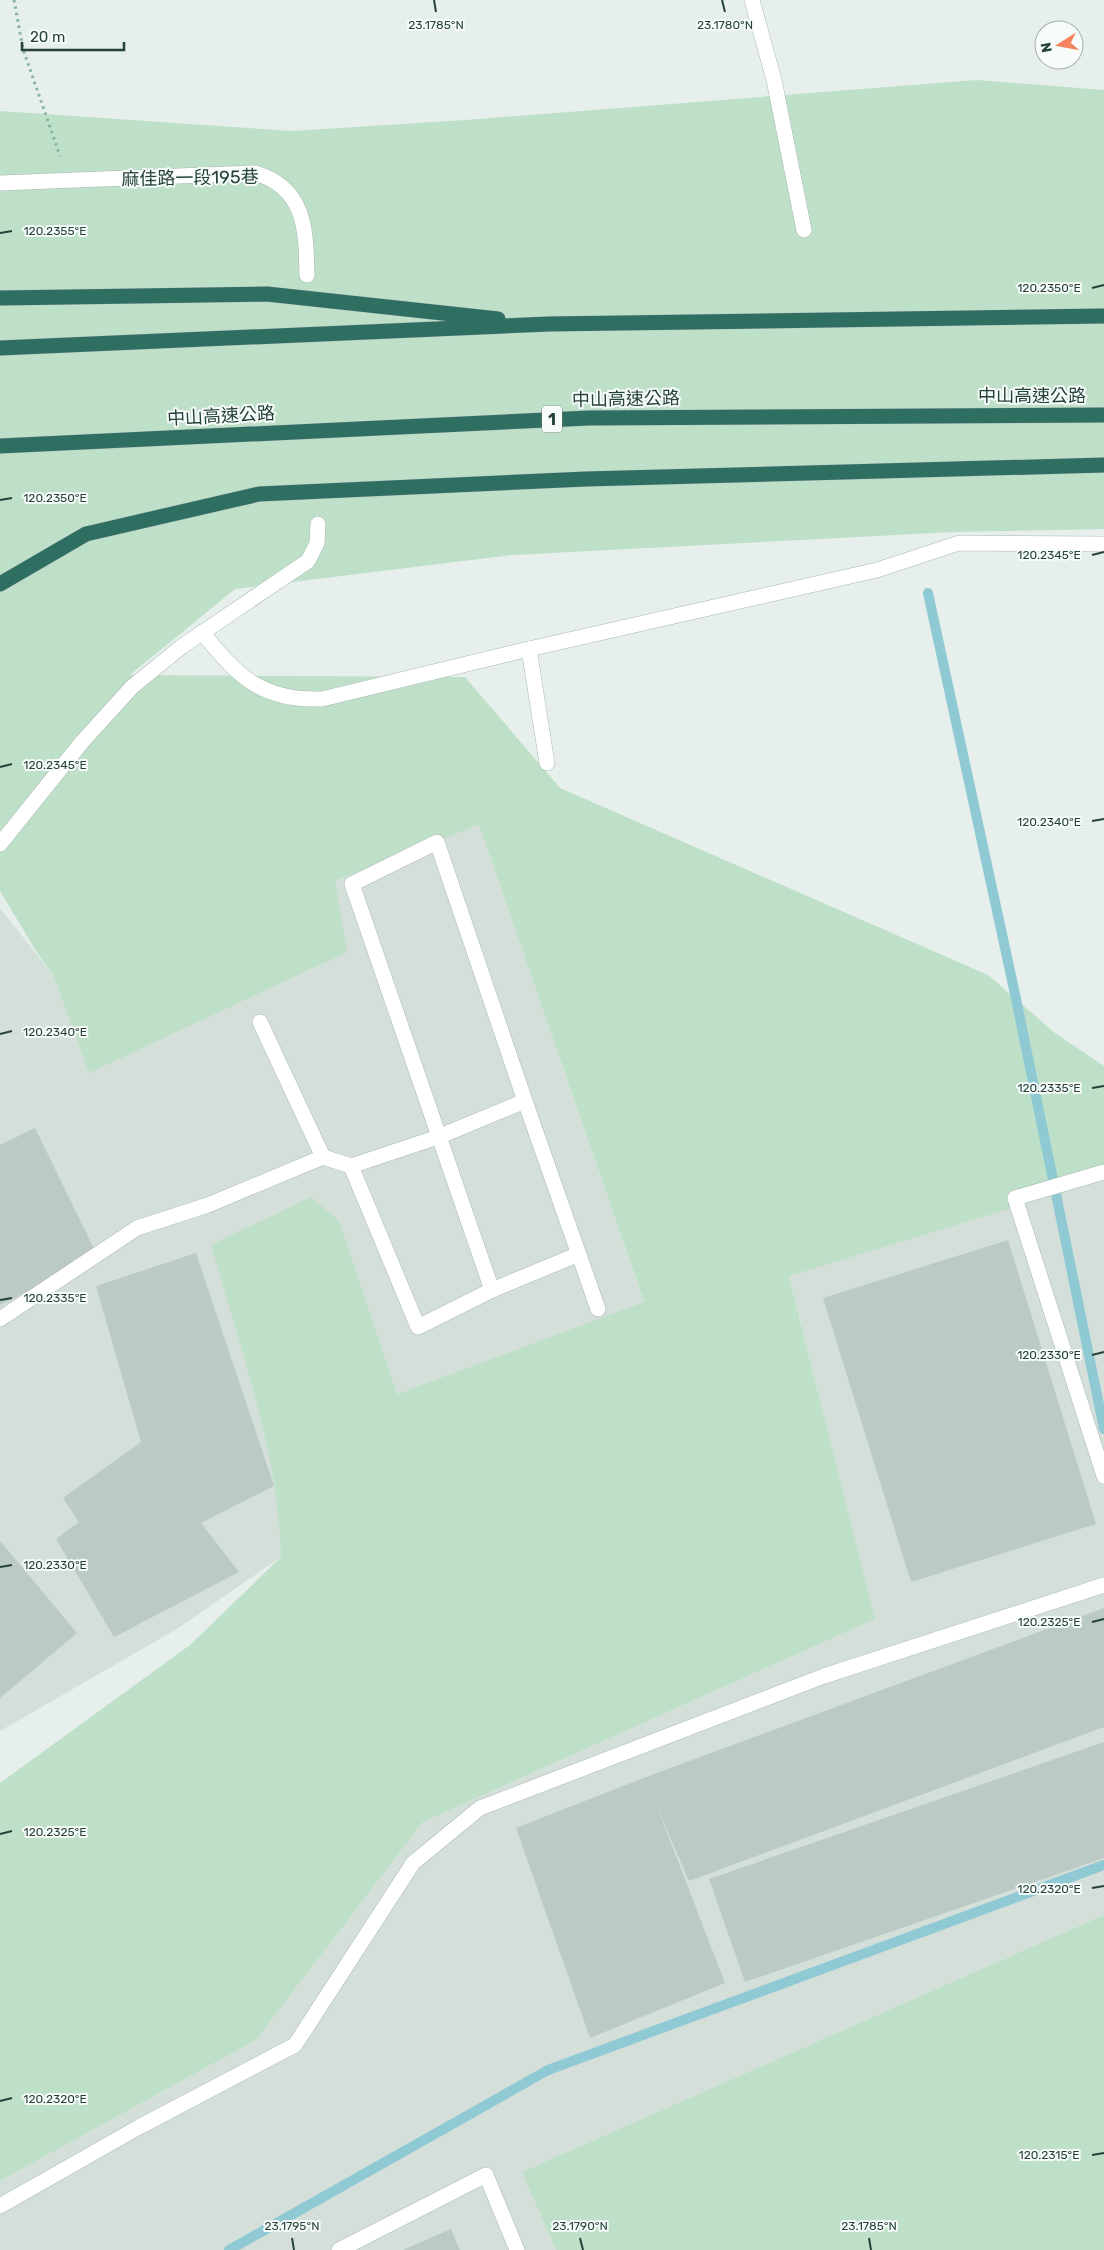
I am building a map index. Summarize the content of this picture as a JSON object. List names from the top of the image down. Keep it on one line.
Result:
{"streets":{"highway":["中山高速公路","1"],"lane":["麻佳路一段195巷"]},"scale_bar":"20 m","north":"left","coordinates":["23.1785°N","23.1780°N","120.2355°E","120.2350°E","120.2345°E","120.2340°E","120.2335°E","120.2330°E","120.2325°E","120.2320°E","120.2315°E","23.1795°N","23.1790°N"]}
